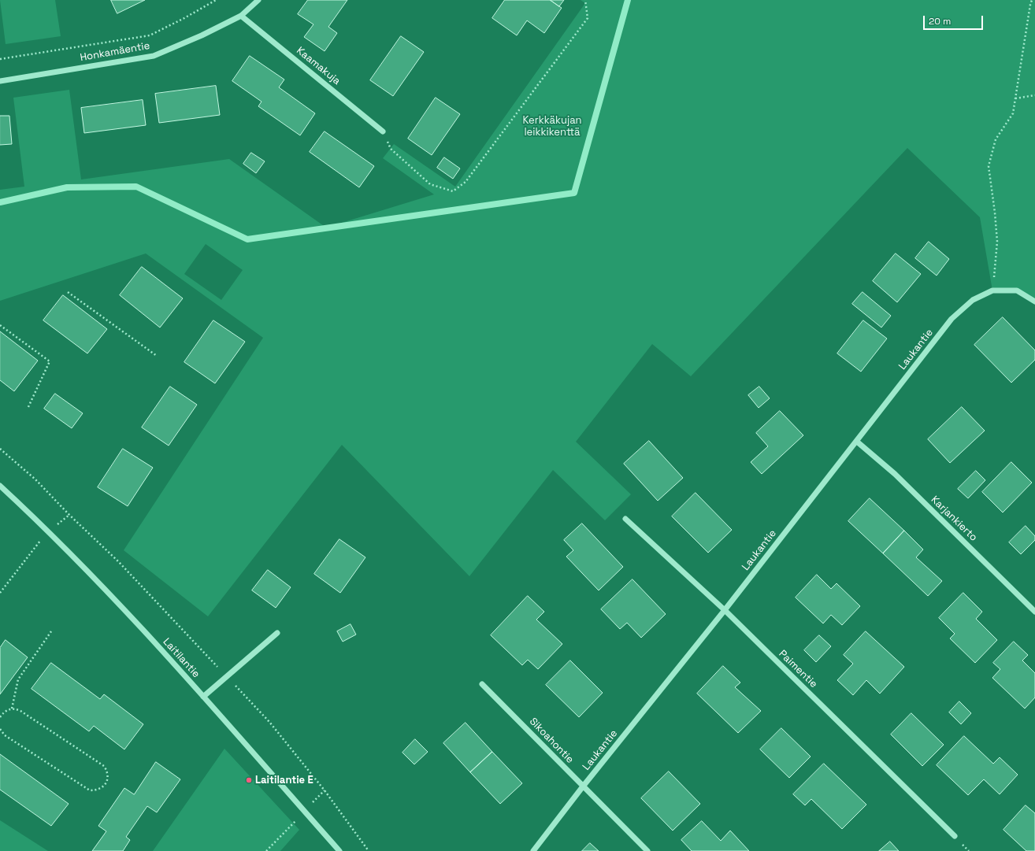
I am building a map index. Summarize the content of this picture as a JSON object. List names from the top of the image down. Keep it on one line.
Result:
{"streets":{"street":["Honkamäentie","Kaamakuja","Laukantie","Karjankierto","Laitilantie","Paimentie","Sikoahontie"]},"crossings":[["Honkamäentie","Kaamakuja"],["Laukantie","Karjankierto"],["Laukantie","Paimentie"],["Laukantie","Sikoahontie"]],"parks":["Kerkkäkujan leikkikenttä"],"places":["Laitilantie E"],"scale_bar":"20 m"}
